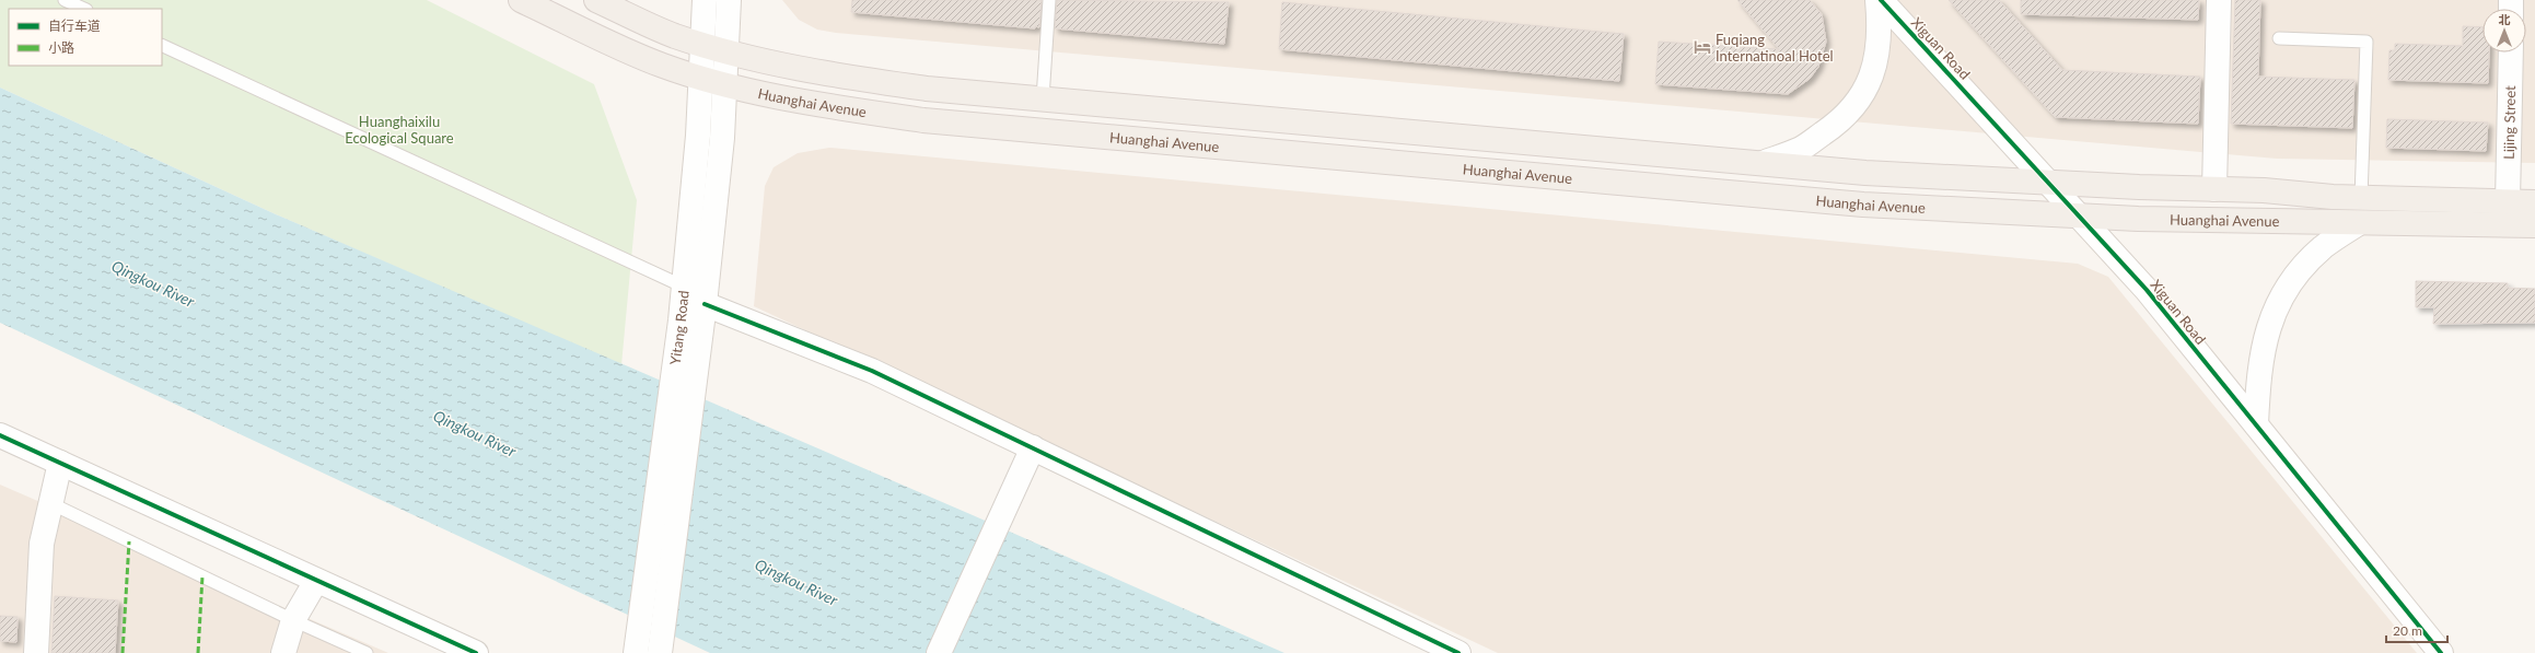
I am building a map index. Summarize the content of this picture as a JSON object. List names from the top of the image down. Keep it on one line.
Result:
{"streets":{"main road":["Huanghai Avenue"],"street":["Xiguan Road","Lijing Street","Yitang Road"]},"crossings":[["Xiguan Road","Huanghai Avenue"],["Huanghai Avenue","Lijing Street"],["Huanghai Avenue","Yitang Road"]],"water":["Qingkou River"],"parks":["Huanghaixilu Ecological Square"],"places":{"hotel":["Fuqiang Internatinoal Hotel"]},"legend":["自行车道","小路"],"scale_bar":"20 m","north":"top"}
